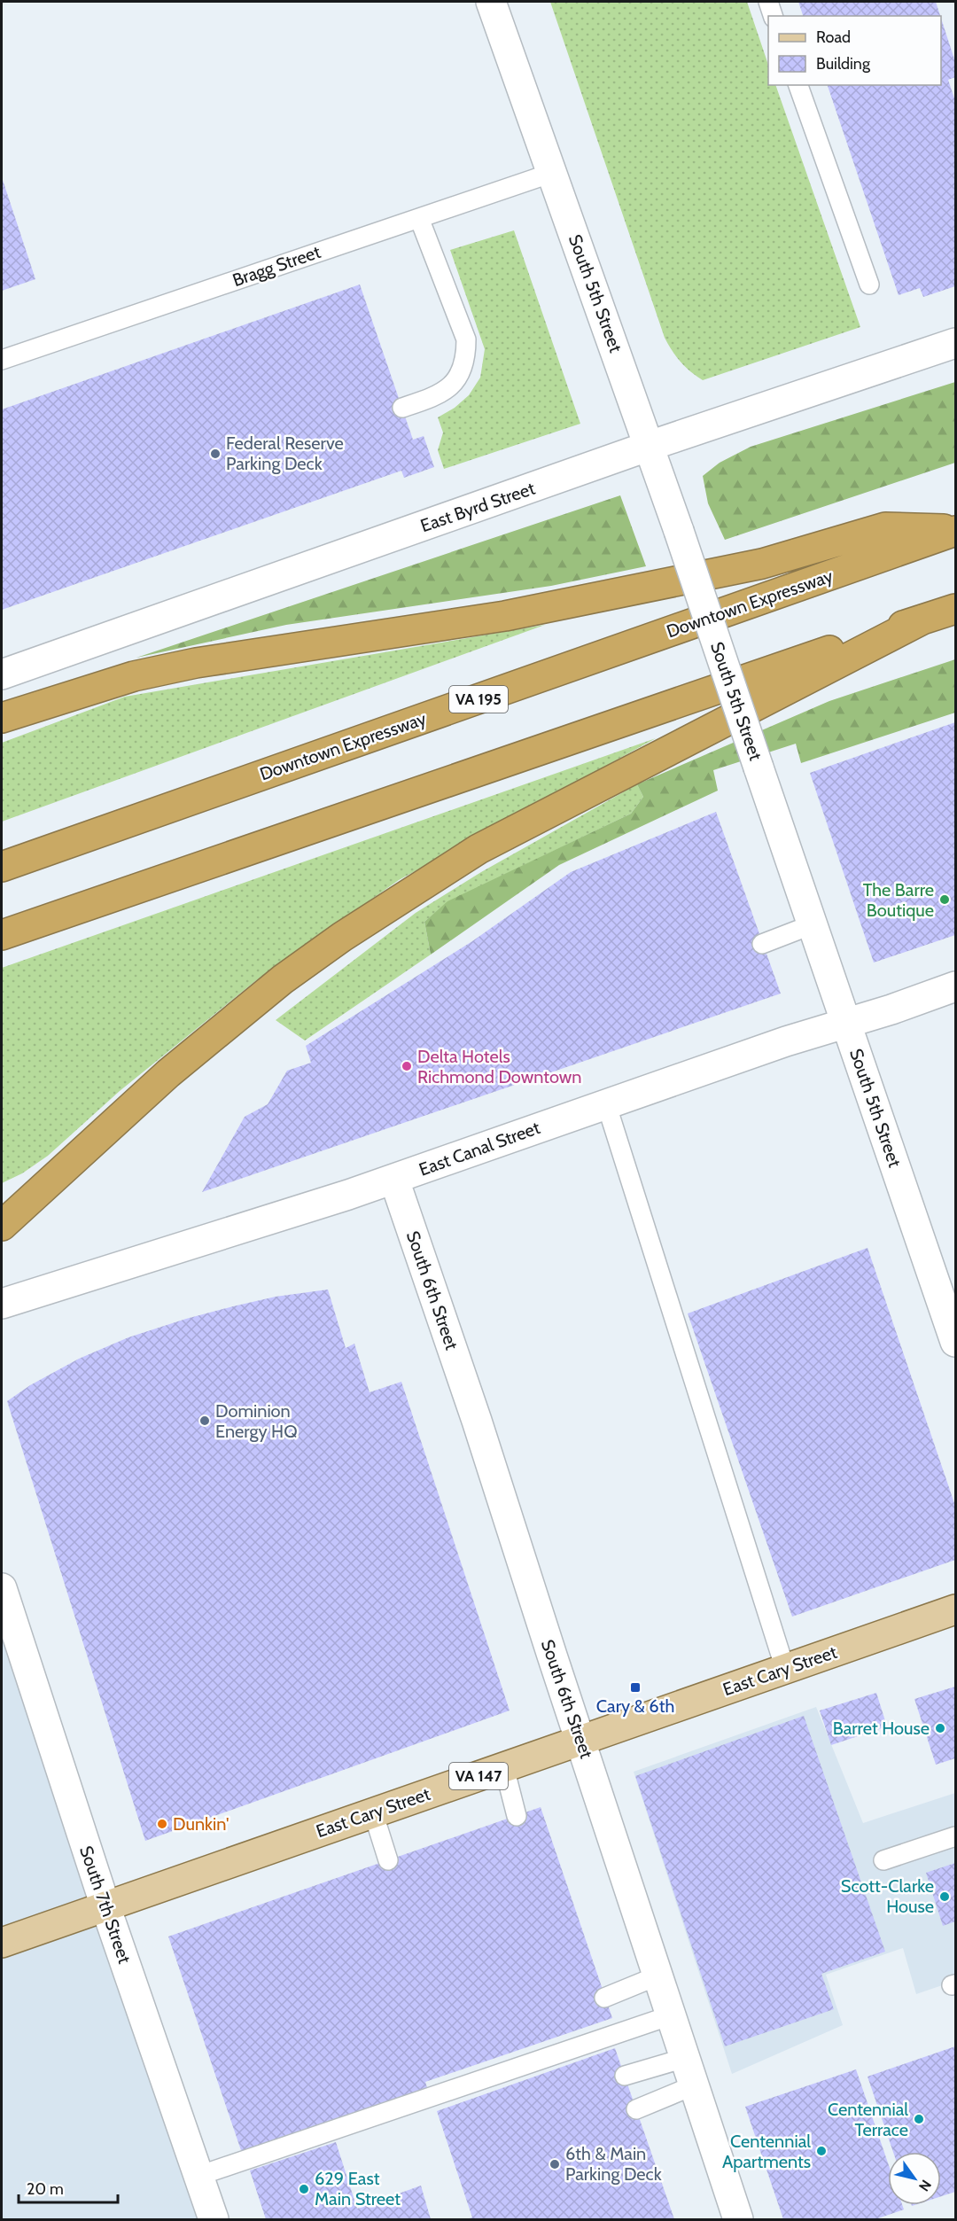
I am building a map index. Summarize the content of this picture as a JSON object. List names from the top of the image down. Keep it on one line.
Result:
{"streets":{"highway":["Downtown Expressway","VA 195"],"main road":["South 5th Street","East Byrd Street","East Canal Street","South 6th Street","East Cary Street","VA 147","South 7th Street"],"lane":["Bragg Street"]},"crossings":[["Bragg Street","South 5th Street"],["South 5th Street","East Byrd Street"],["South 5th Street","East Canal Street"],["East Canal Street","South 6th Street"],["South 6th Street","East Cary Street"],["East Cary Street","South 7th Street"]],"places":{"other":["Federal Reserve Parking Deck","The Barre Boutique","Delta Hotels Richmond Downtown","Dominion Energy HQ","Barret House","Dunkin'","Scott-Clarke House","Centennial Terrace","Centennial Apartments","6th & Main Parking Deck","629 East Main Street"],"transit":["Cary & 6th"]},"legend":["Road","Building"],"scale_bar":"20 m","north":"bottom right"}
